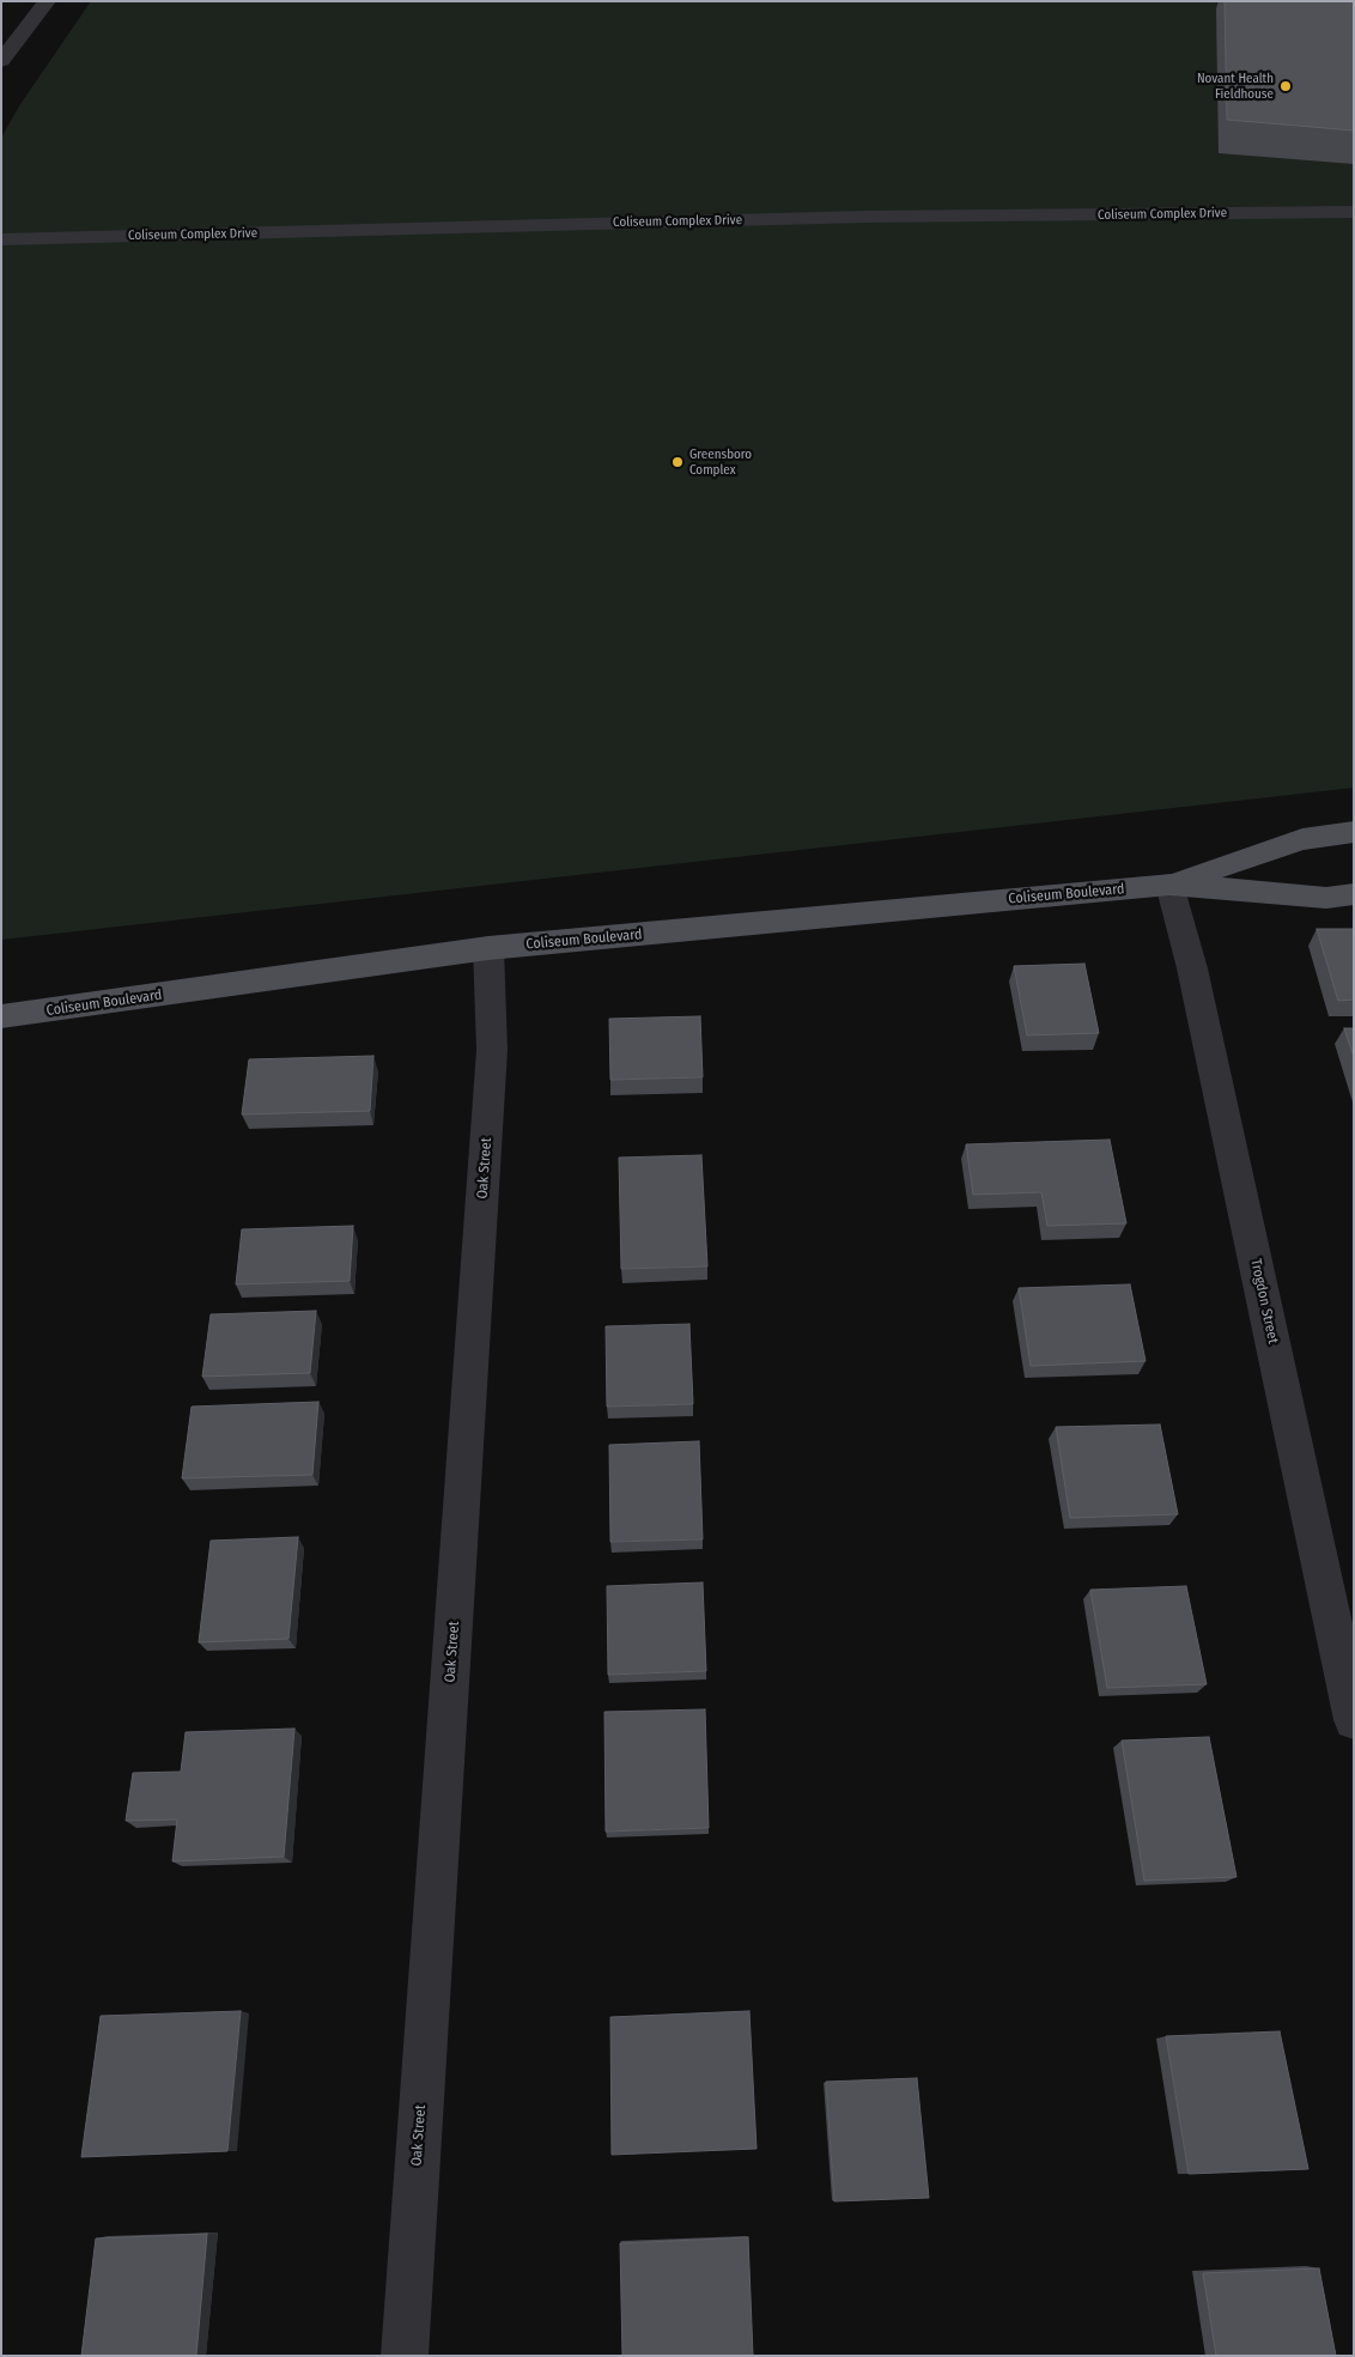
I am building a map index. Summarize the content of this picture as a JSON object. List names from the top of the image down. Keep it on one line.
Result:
{"streets":{"main road":["Coliseum Boulevard"],"street":["Coliseum Complex Drive","Oak Street","Trogdon Street"]},"crossings":[["Coliseum Boulevard","Oak Street"],["Coliseum Boulevard","Trogdon Street"]],"places":["Novant Health Fieldhouse","Greensboro Complex"]}
